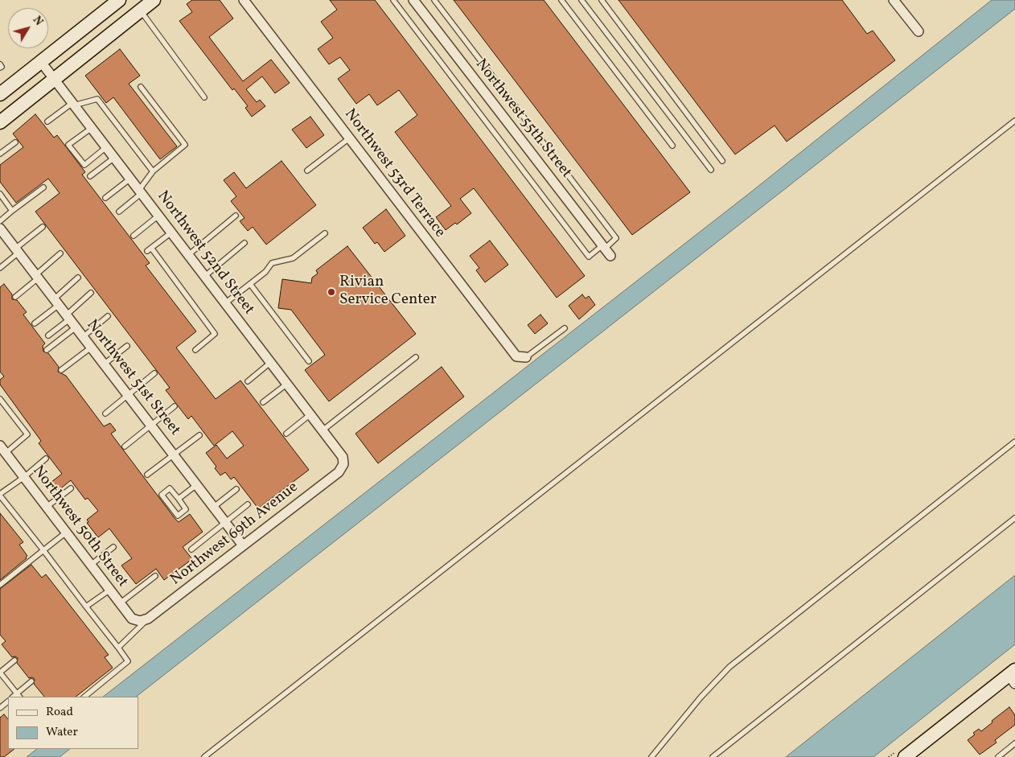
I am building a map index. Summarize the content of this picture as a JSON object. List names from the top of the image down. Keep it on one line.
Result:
{"streets":{"street":["Northwest 55th Street","Northwest 53rd Terrace","Northwest 52nd Street","Northwest 51st Street","Northwest 50th Street","Northwest 69th Avenue"]},"crossings":[["Northwest 52nd Street","Northwest 69th Avenue"],["Northwest 51st Street","Northwest 69th Avenue"],["Northwest 50th Street","Northwest 69th Avenue"]],"places":["Rivian Service Center"],"legend":["Road","Water"],"north":"top right"}
